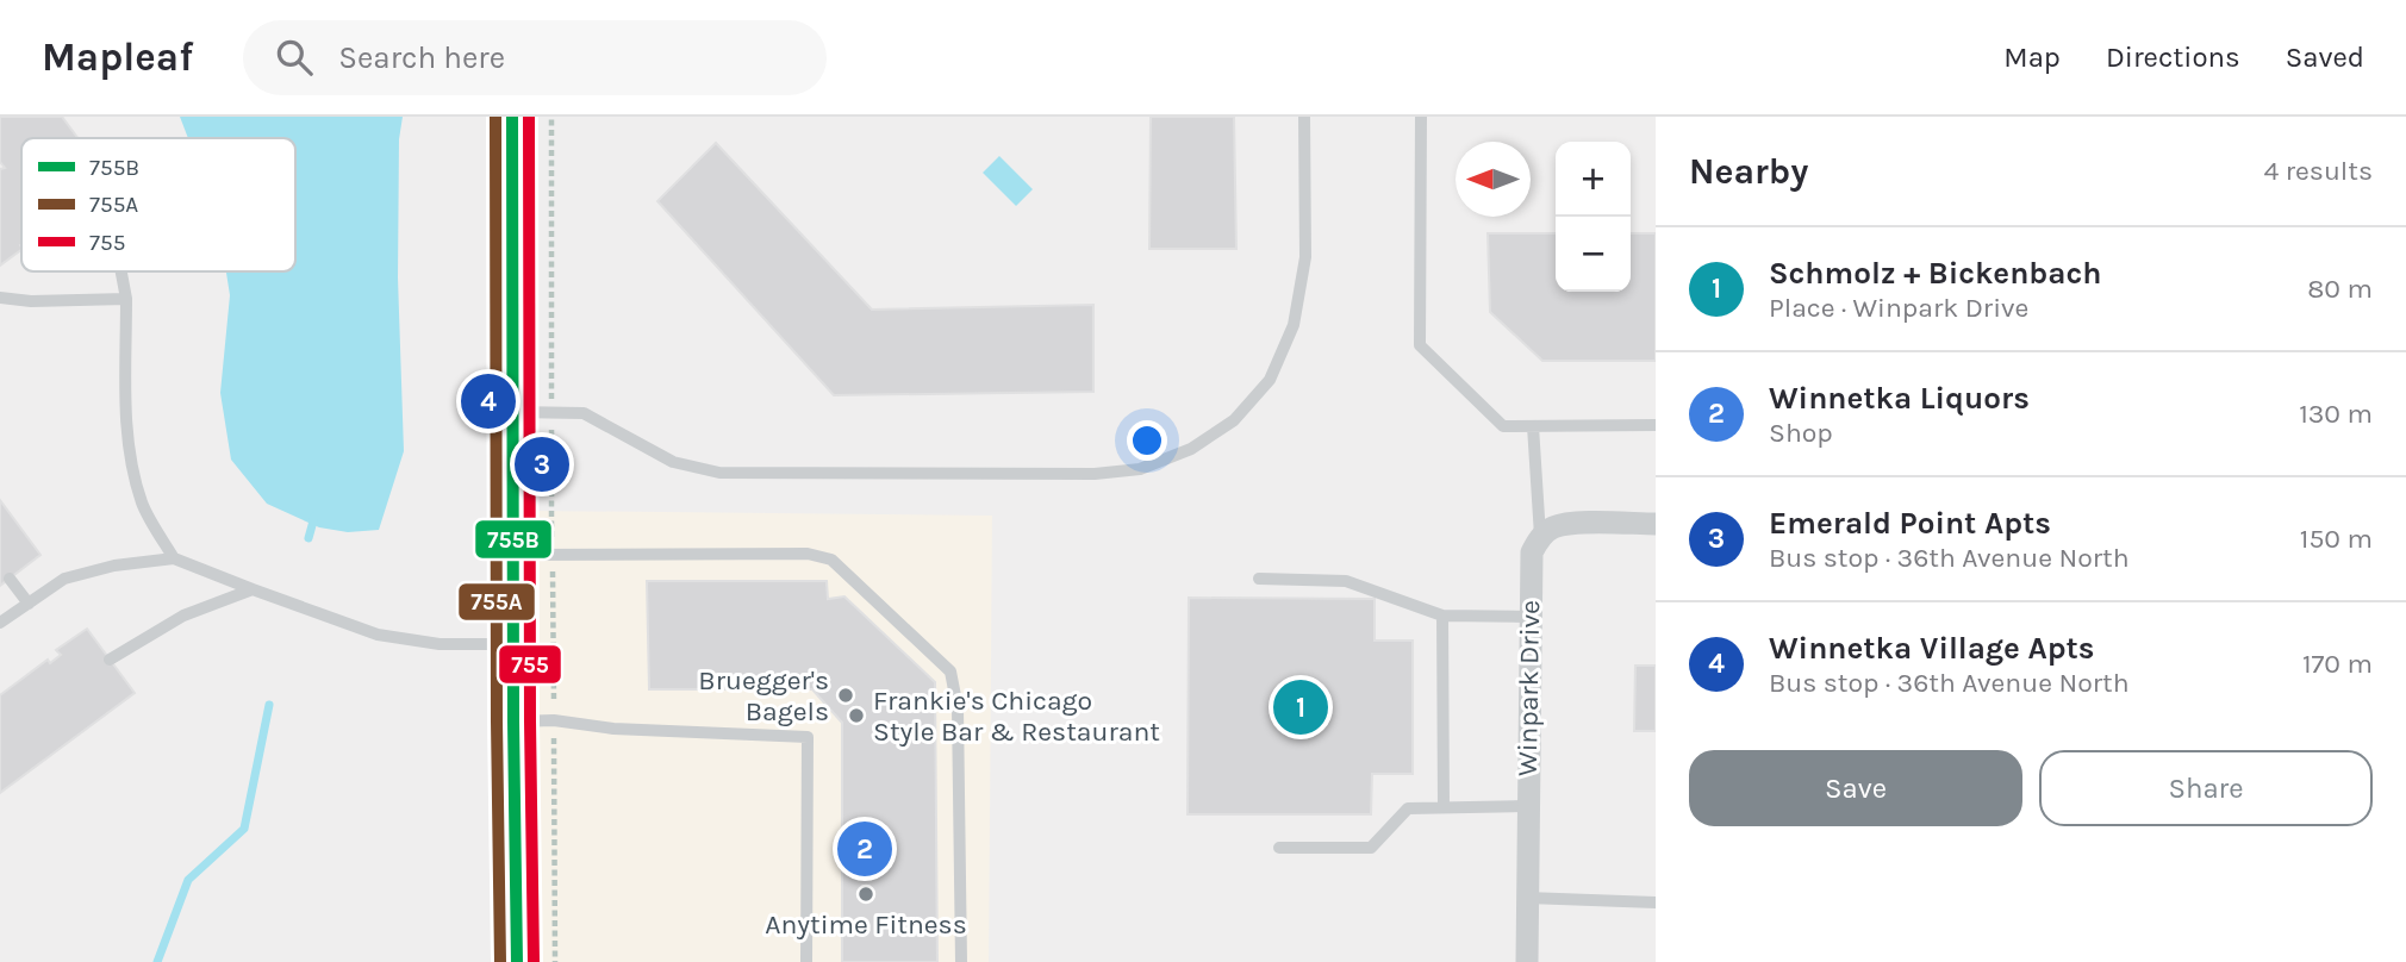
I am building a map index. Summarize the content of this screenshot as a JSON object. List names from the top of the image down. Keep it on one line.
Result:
{"streets":{"street":["Winpark Drive"]},"places":["Bruegger's Bagels","Frankie's Chicago Style Bar & Restaurant","Anytime Fitness"],"lines":["transit line 755B","transit line 755A","transit line 755"],"legend":["755B","755A","755"],"north":"left","page":{"header":"Mapleaf","search":"Search here","nav":["Map","Directions","Saved"],"heading":["Nearby","4 results"],"map_buttons":["+","−"],"list":[{"mark":"1","name":"Schmolz + Bickenbach","note":"Place · Winpark Drive","value":"80 m"},{"mark":"2","name":"Winnetka Liquors","note":"Shop","value":"130 m"},{"mark":"3","name":"Emerald Point Apts","note":"Bus stop · 36th Avenue North","value":"150 m"},{"mark":"4","name":"Winnetka Village Apts","note":"Bus stop · 36th Avenue North","value":"170 m"}],"pins":["4","3","1","2"],"buttons":["Save","Share"]}}
